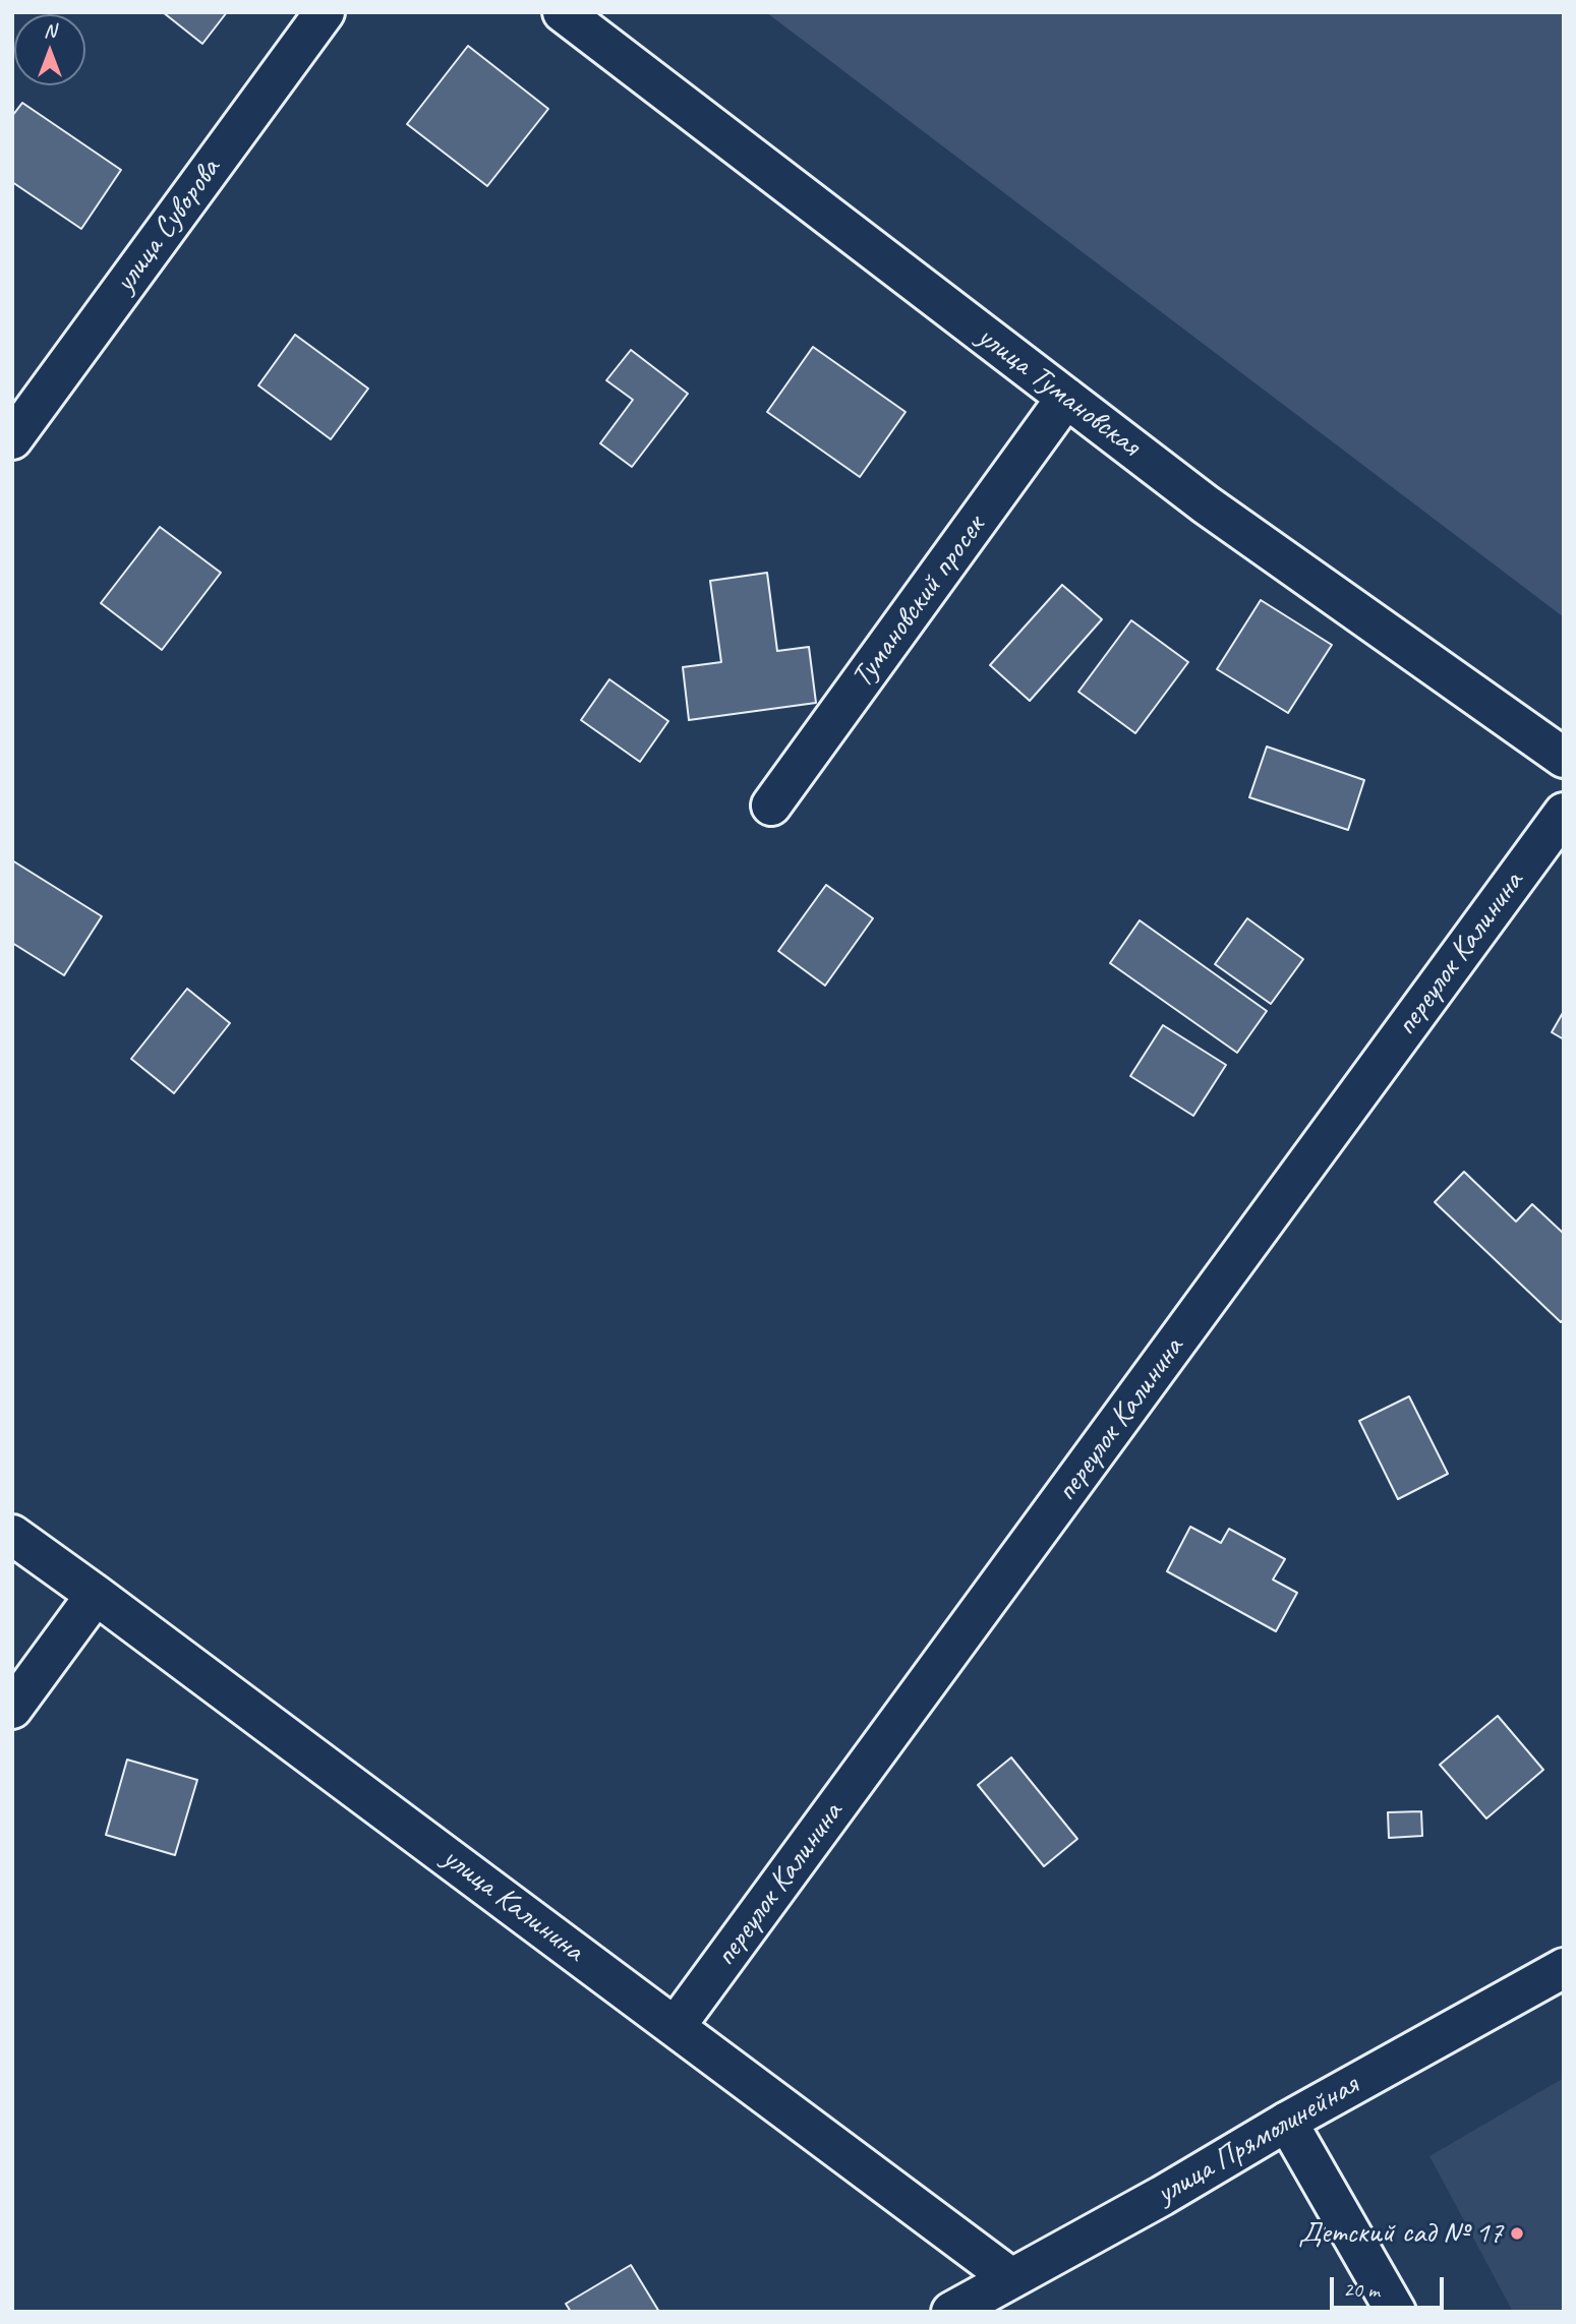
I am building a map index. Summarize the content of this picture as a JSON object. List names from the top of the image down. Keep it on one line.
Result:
{"streets":{"street":["улица Суворова","улица Тумановская","Тумановский просек","переулок Калинина","улица Калинина","улица Прямолинейная"]},"crossings":[["улица Тумановская","Тумановский просек"],["переулок Калинина","улица Калинина"],["улица Калинина","улица Прямолинейная"]],"places":["Детский сад № 17"],"scale_bar":"20 m","north":"top"}
